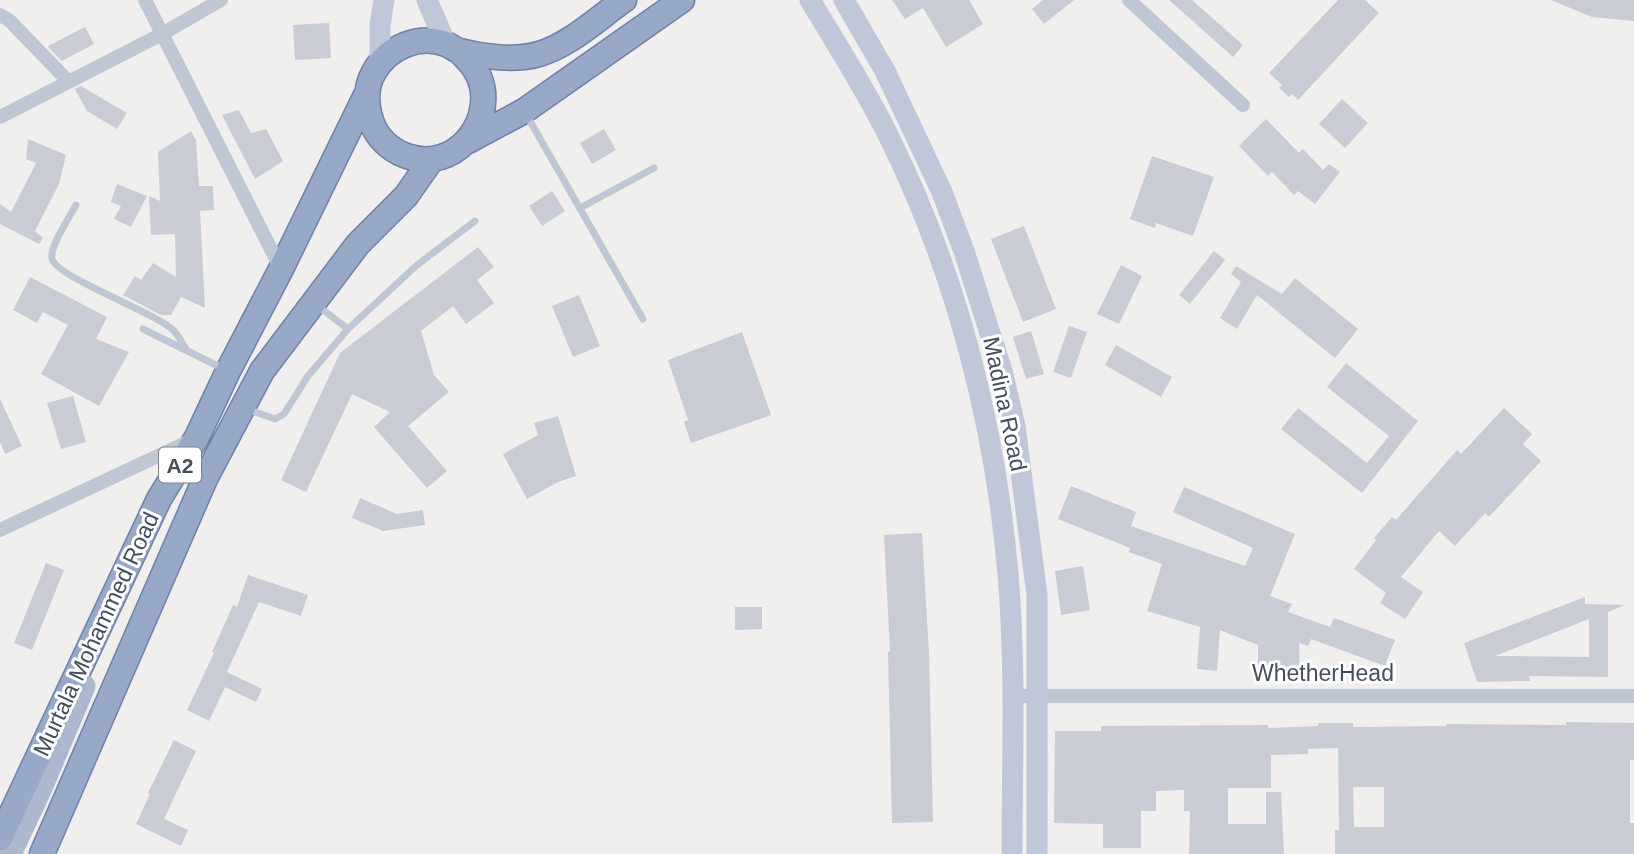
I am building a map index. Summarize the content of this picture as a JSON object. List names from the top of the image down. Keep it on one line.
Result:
{"streets":{"highway":["A2","Murtala Mohammed Road"],"main road":["Madina Road"],"street":["WhetherHead"]},"crossings":[["Madina Road","WhetherHead"],["A2","Murtala Mohammed Road"]]}
